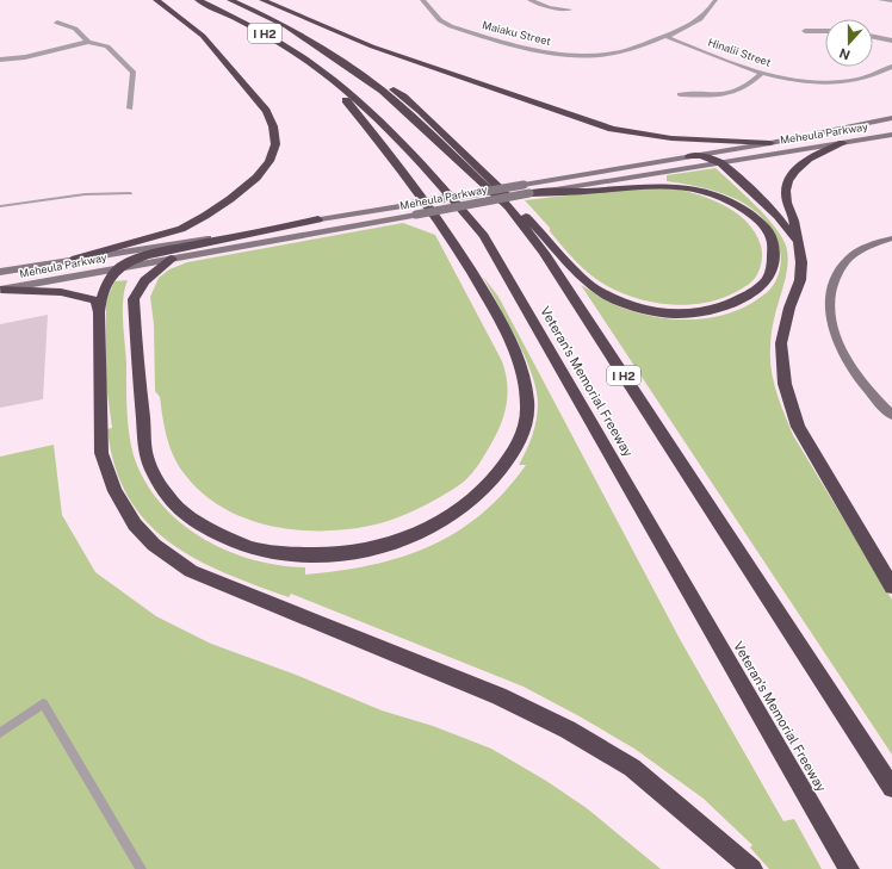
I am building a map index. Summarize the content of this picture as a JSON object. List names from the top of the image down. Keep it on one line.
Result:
{"streets":{"highway":["I H2","Veteran's Memorial Freeway"],"main road":["Meheula Parkway"],"street":["Maiaku Street","Hinalii Street"]},"crossings":[["Maiaku Street","Hinalii Street"]],"north":"bottom"}
